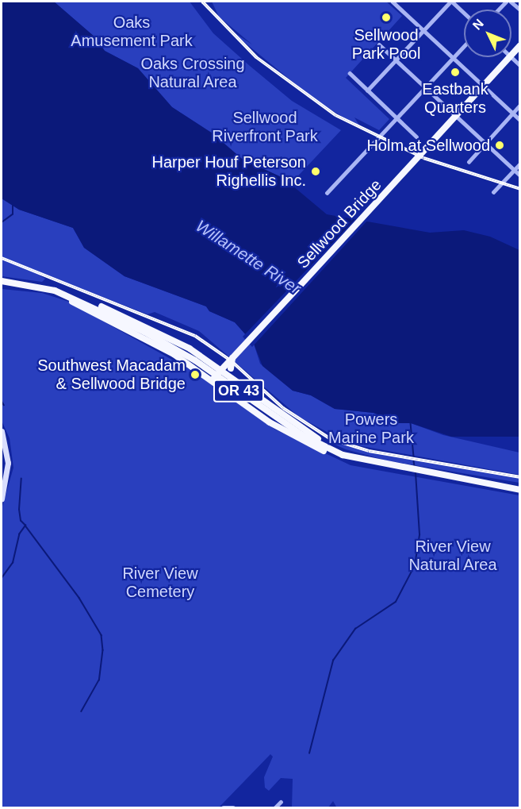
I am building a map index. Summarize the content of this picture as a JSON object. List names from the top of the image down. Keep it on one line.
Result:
{"streets":{"main road":["Sellwood Bridge","OR 43"]},"water":["Willamette River"],"parks":["Oaks Amusement Park","Oaks Crossing Natural Area","Sellwood Riverfront Park","Powers Marine Park","River View Natural Area","River View Cemetery"],"places":["Sellwood Park Pool","Eastbank Quarters","Holm at Sellwood","Harper Houf Peterson Righellis Inc.","Southwest Macadam & Sellwood Bridge"],"north":"top left"}
